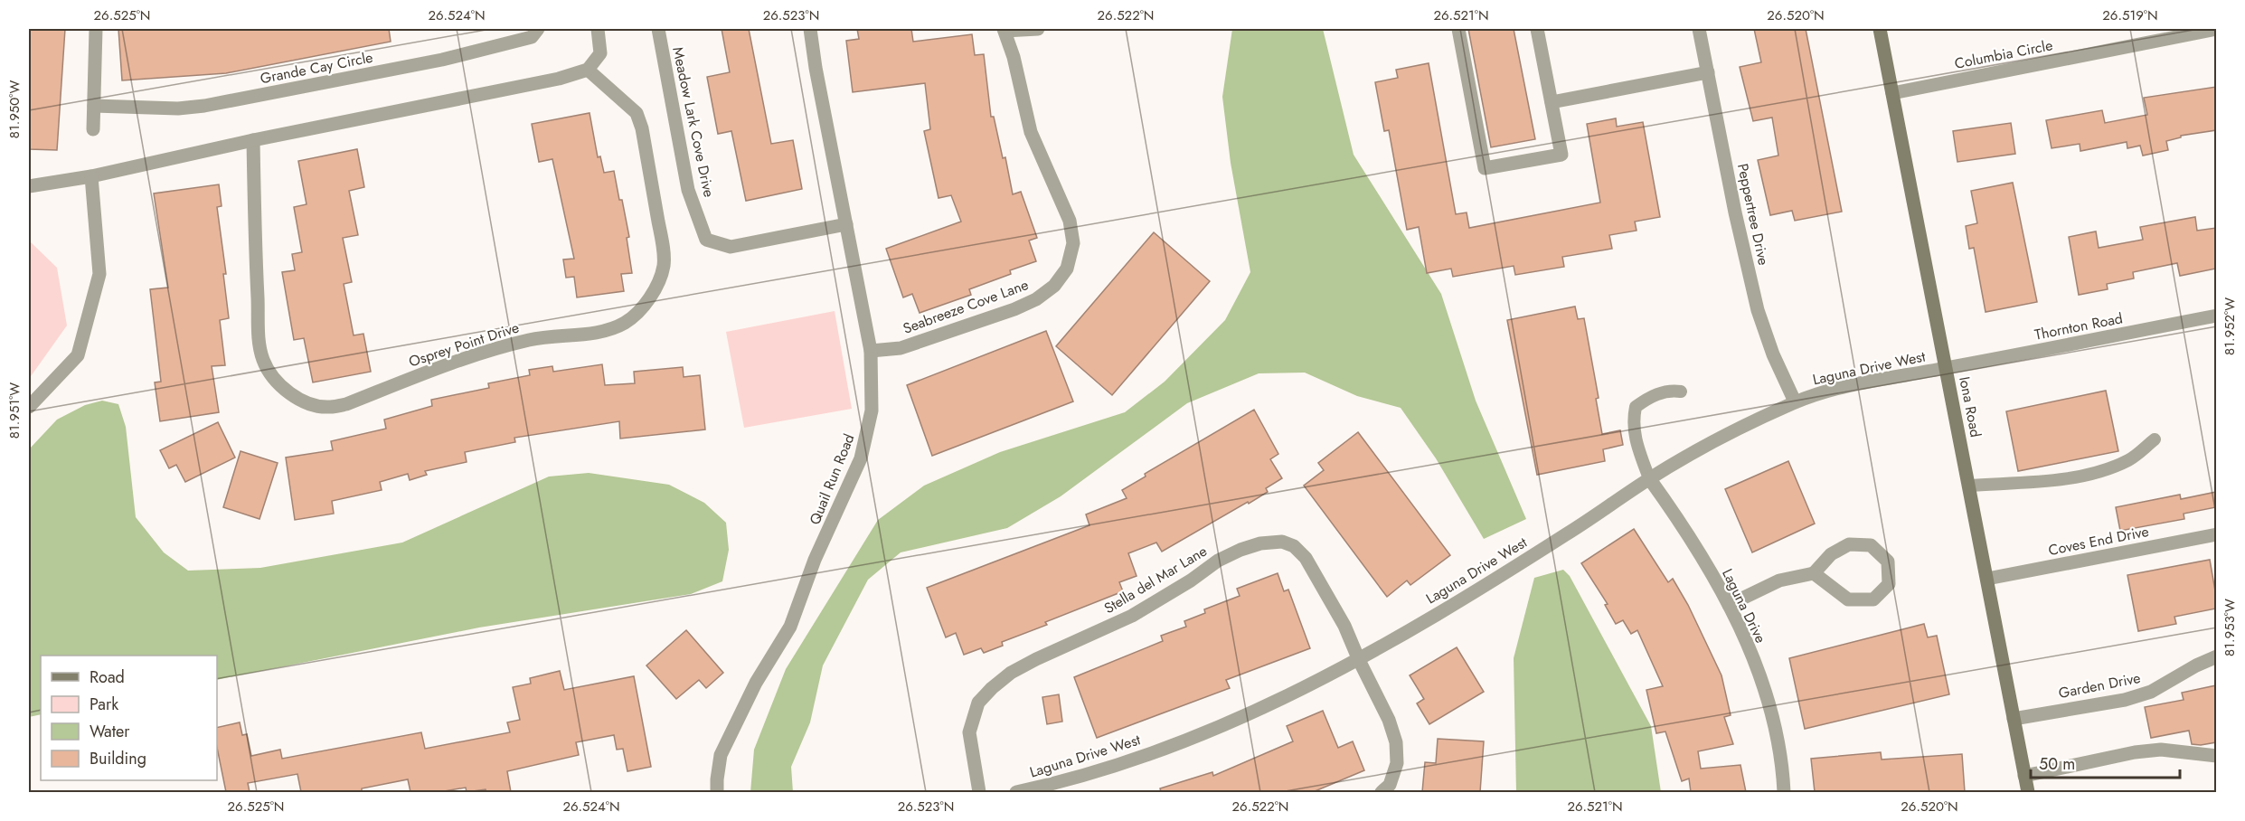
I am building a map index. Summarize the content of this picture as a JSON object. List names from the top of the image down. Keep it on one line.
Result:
{"streets":{"street":["Columbia Circle","Grande Cay Circle","Meadow Lark Cove Drive","Peppertree Drive","Seabreeze Cove Lane","Thornton Road","Osprey Point Drive","Laguna Drive West","Iona Road","Quail Run Road","Coves End Drive","Stella del Mar Lane","Laguna Drive","Garden Drive"]},"crossings":[["Columbia Circle","Iona Road"],["Meadow Lark Cove Drive","Quail Run Road"],["Peppertree Drive","Laguna Drive West"],["Seabreeze Cove Lane","Quail Run Road"],["Thornton Road","Laguna Drive West"],["Thornton Road","Iona Road"],["Laguna Drive West","Iona Road"],["Laguna Drive West","Stella del Mar Lane"],["Laguna Drive West","Laguna Drive"],["Iona Road","Coves End Drive"],["Iona Road","Garden Drive"]],"legend":["Road","Park","Water","Building"],"scale_bar":"50 m","coordinates":["26.525°N","26.524°N","26.523°N","26.522°N","26.521°N","26.520°N","26.519°N","81.950°W","81.952°W","81.951°W","81.953°W"]}
